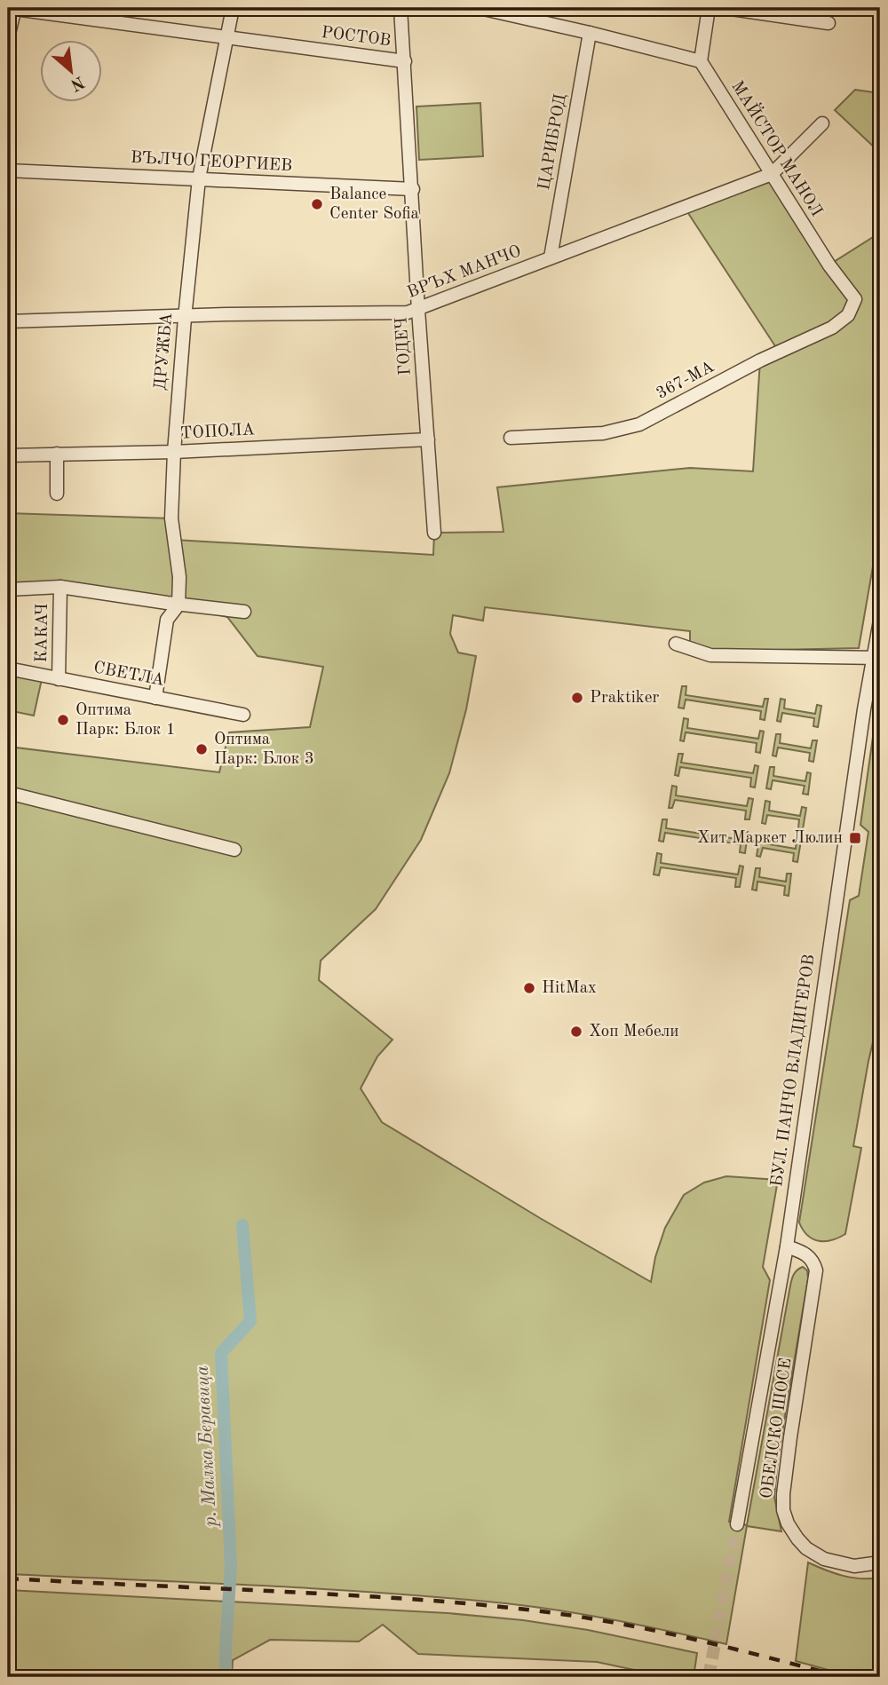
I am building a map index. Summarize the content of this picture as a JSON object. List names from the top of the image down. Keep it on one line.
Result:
{"streets":{"street":["РОСТОВ","ЦАРИБРОД","МАЙСТОР МАНОЛ","ВЪЛЧО ГЕОРГИЕВ","ВРЪХ МАНЧО","ГОДЕЧ","ДРУЖБА","367-МА","ТОПОЛА","КАКАЧ","СВЕТЛА","БУЛ. ПАНЧО ВЛАДИГЕРОВ","ОБЕЛСКО ШОСЕ"]},"crossings":[["РОСТОВ","ГОДЕЧ"],["РОСТОВ","ДРУЖБА"],["ЦАРИБРОД","ВРЪХ МАНЧО"],["МАЙСТОР МАНОЛ","ВРЪХ МАНЧО"],["МАЙСТОР МАНОЛ","367-МА"],["ВЪЛЧО ГЕОРГИЕВ","ГОДЕЧ"],["ВЪЛЧО ГЕОРГИЕВ","ДРУЖБА"],["ВРЪХ МАНЧО","ГОДЕЧ"],["ВРЪХ МАНЧО","ДРУЖБА"],["ГОДЕЧ","ТОПОЛА"],["ДРУЖБА","ТОПОЛА"],["ДРУЖБА","СВЕТЛА"],["КАКАЧ","СВЕТЛА"],["БУЛ. ПАНЧО ВЛАДИГЕРОВ","ОБЕЛСКО ШОСЕ"]],"water":["р. Малка Беравица"],"places":{"other":["Balance Center Sofia","Praktiker","Оптима Парк: Блок 1","Оптима Парк: Блок 3","HitMax","Хоп Мебели"],"transit":["Хит Маркет Люлин"]},"north":"bottom right"}
